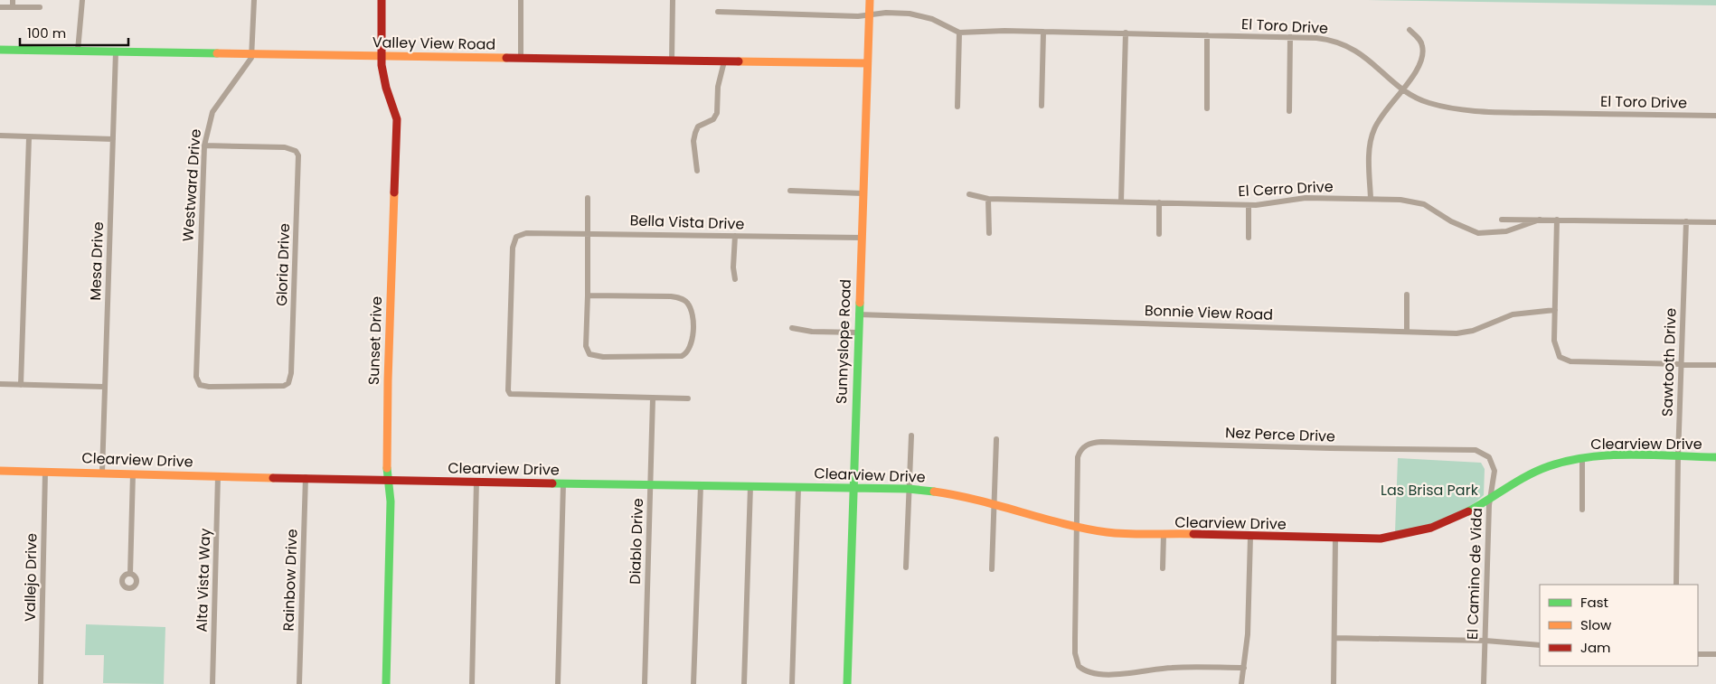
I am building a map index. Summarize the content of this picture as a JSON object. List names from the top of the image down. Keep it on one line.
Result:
{"streets":{"street":["El Toro Drive","Valley View Road","Westward Drive","El Cerro Drive","Bella Vista Drive","Mesa Drive","Gloria Drive","Bonnie View Road","Sunset Drive","Sunnyslope Road","Sawtooth Drive","Nez Perce Drive","Clearview Drive","Diablo Drive","El Camino de Vida","Vallejo Drive","Alta Vista Way","Rainbow Drive"]},"crossings":[["Valley View Road","Westward Drive"],["Valley View Road","Mesa Drive"],["Valley View Road","Sunset Drive"],["Valley View Road","Sunnyslope Road"],["Westward Drive","Gloria Drive"],["El Cerro Drive","Sawtooth Drive"],["Bella Vista Drive","Sunnyslope Road"],["Bella Vista Drive","Diablo Drive"],["Mesa Drive","Clearview Drive"],["Bonnie View Road","Sunnyslope Road"],["Sunset Drive","Clearview Drive"],["Sunnyslope Road","Clearview Drive"],["Sawtooth Drive","Clearview Drive"],["Nez Perce Drive","Clearview Drive"],["Nez Perce Drive","El Camino de Vida"],["Clearview Drive","Diablo Drive"],["Clearview Drive","El Camino de Vida"],["Clearview Drive","Vallejo Drive"],["Clearview Drive","Alta Vista Way"],["Clearview Drive","Rainbow Drive"]],"parks":["Las Brisa Park"],"legend":["Fast","Slow","Jam"],"scale_bar":"100 m"}
